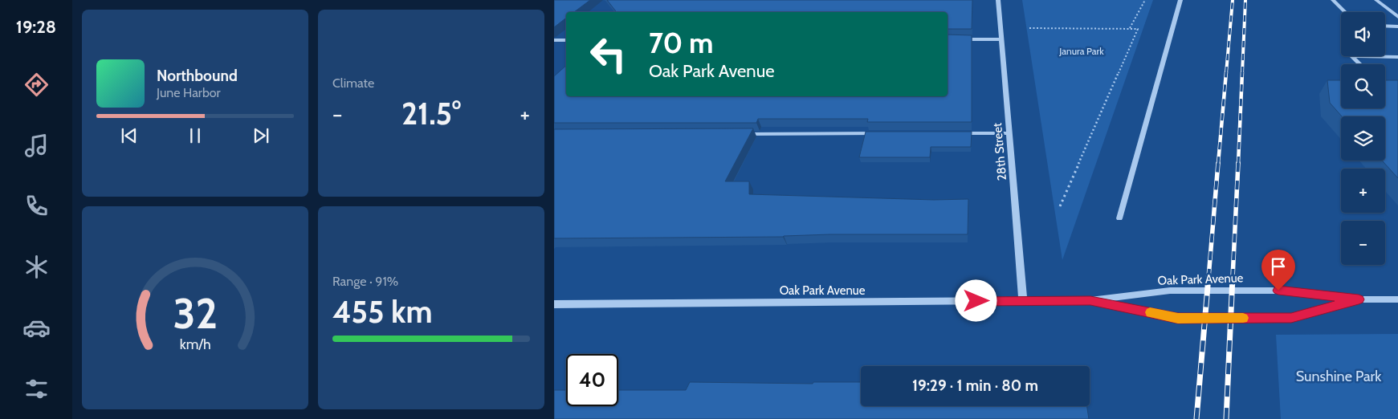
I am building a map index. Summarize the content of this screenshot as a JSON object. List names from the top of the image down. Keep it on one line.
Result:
{"streets":{"street":["28th Street","Oak Park Avenue"]},"crossings":[["28th Street","Oak Park Avenue"]],"parks":["Janura Park","Sunshine Park"],"page":{"tabs":"19:28","tile":["Climate",["Range · 91%","455 km"]],"map_buttons":["+","−"],"turn":["70 m","Oak Park Avenue"],"song":["Northbound","June Harbor"],"heat":["−","21.5°","+"],"limit":"40","trip":"19:29 · 1 min · 80 m","gauge":["32","km/h"]}}
